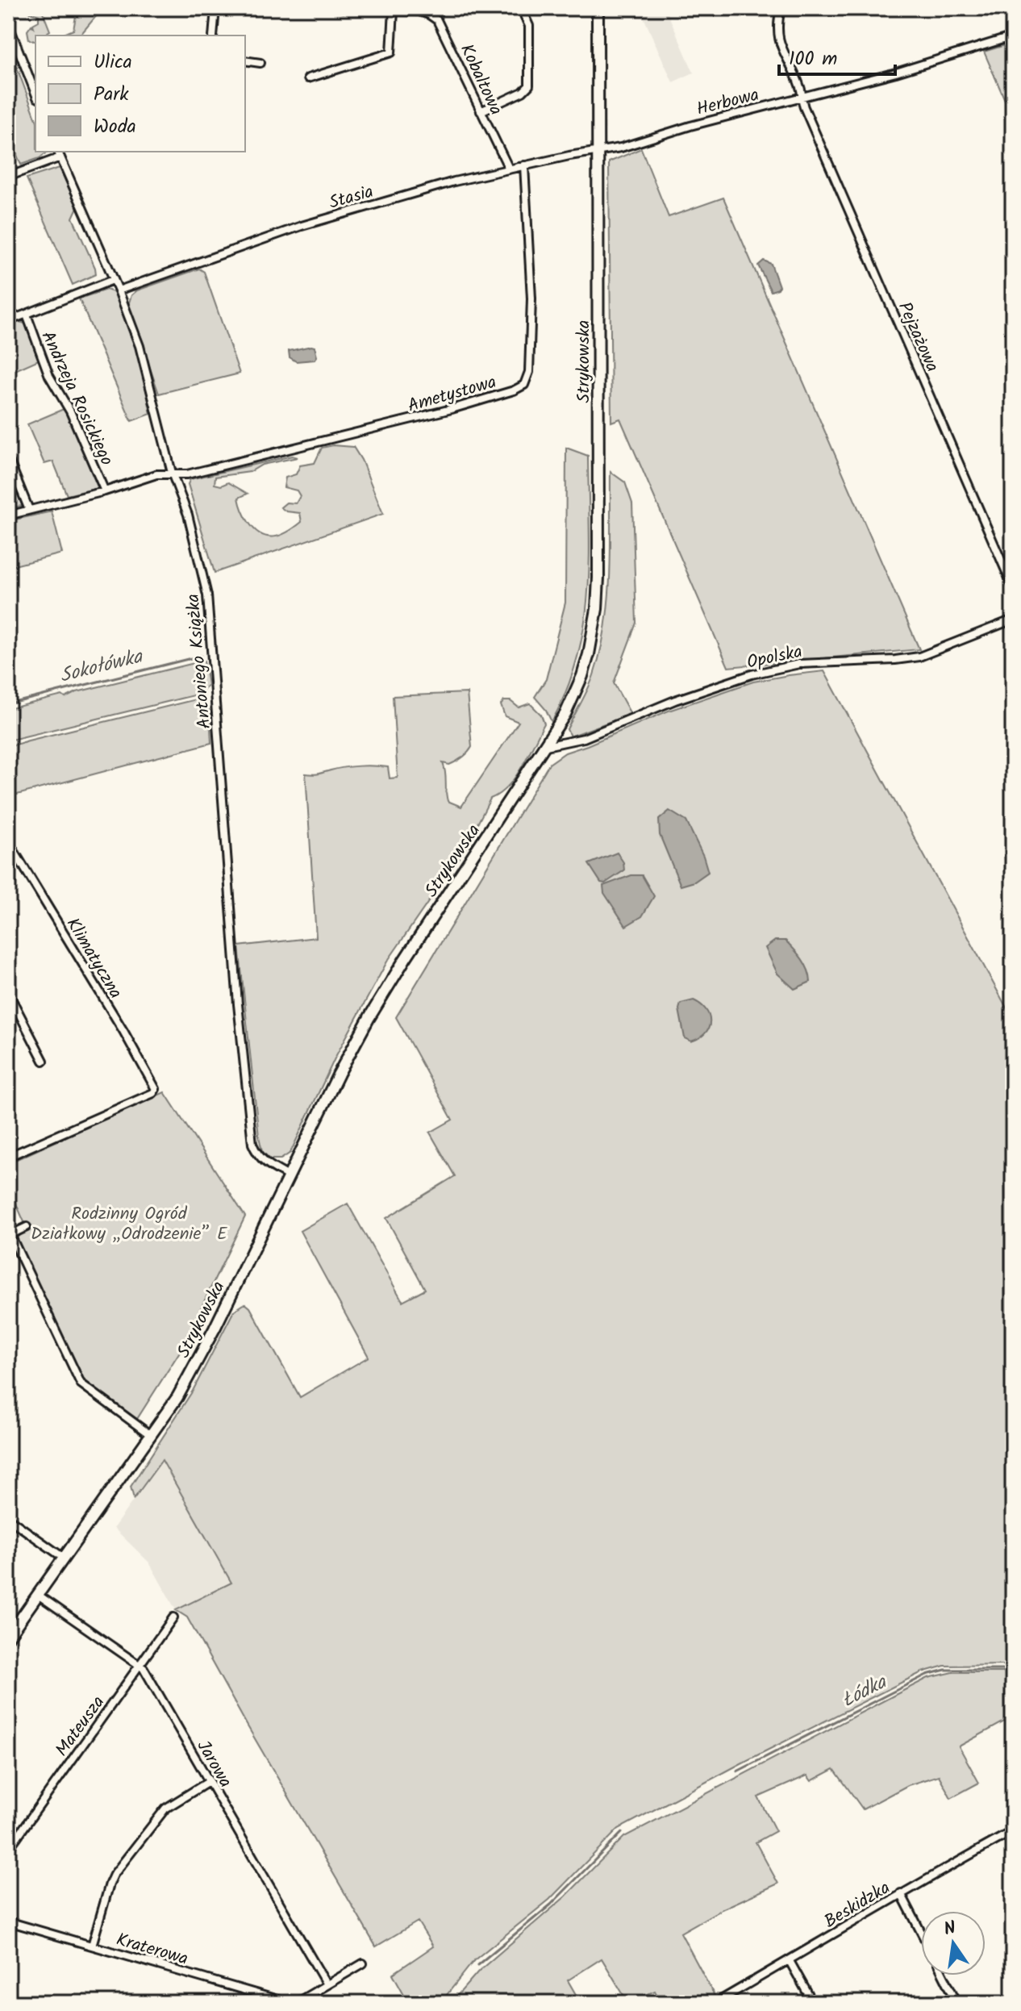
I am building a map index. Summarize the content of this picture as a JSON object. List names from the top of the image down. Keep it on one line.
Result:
{"streets":{"main road":["Strykowska"],"street":["Kobaltowa","Herbowa","Stasia","Pejzażowa","Ametystowa","Andrzeja Rosickiego","Opolska","Antoniego Książka","Klimatyczna","Mateusza","Jarowa","Beskidzka","Kraterowa"]},"crossings":[["Kobaltowa","Stasia"],["Herbowa","Stasia"],["Herbowa","Pejzażowa"],["Herbowa","Strykowska"],["Stasia","Strykowska"],["Stasia","Ametystowa"],["Stasia","Antoniego Książka"],["Strykowska","Opolska"],["Strykowska","Antoniego Książka"],["Strykowska","Jarowa"],["Ametystowa","Antoniego Książka"],["Mateusza","Jarowa"],["Jarowa","Kraterowa"]],"water":["Sokołówka","Łódka"],"parks":["Rodzinny Ogród Działkowy „Odrodzenie” E"],"legend":["Ulica","Park","Woda"],"scale_bar":"100 m","north":"top"}
